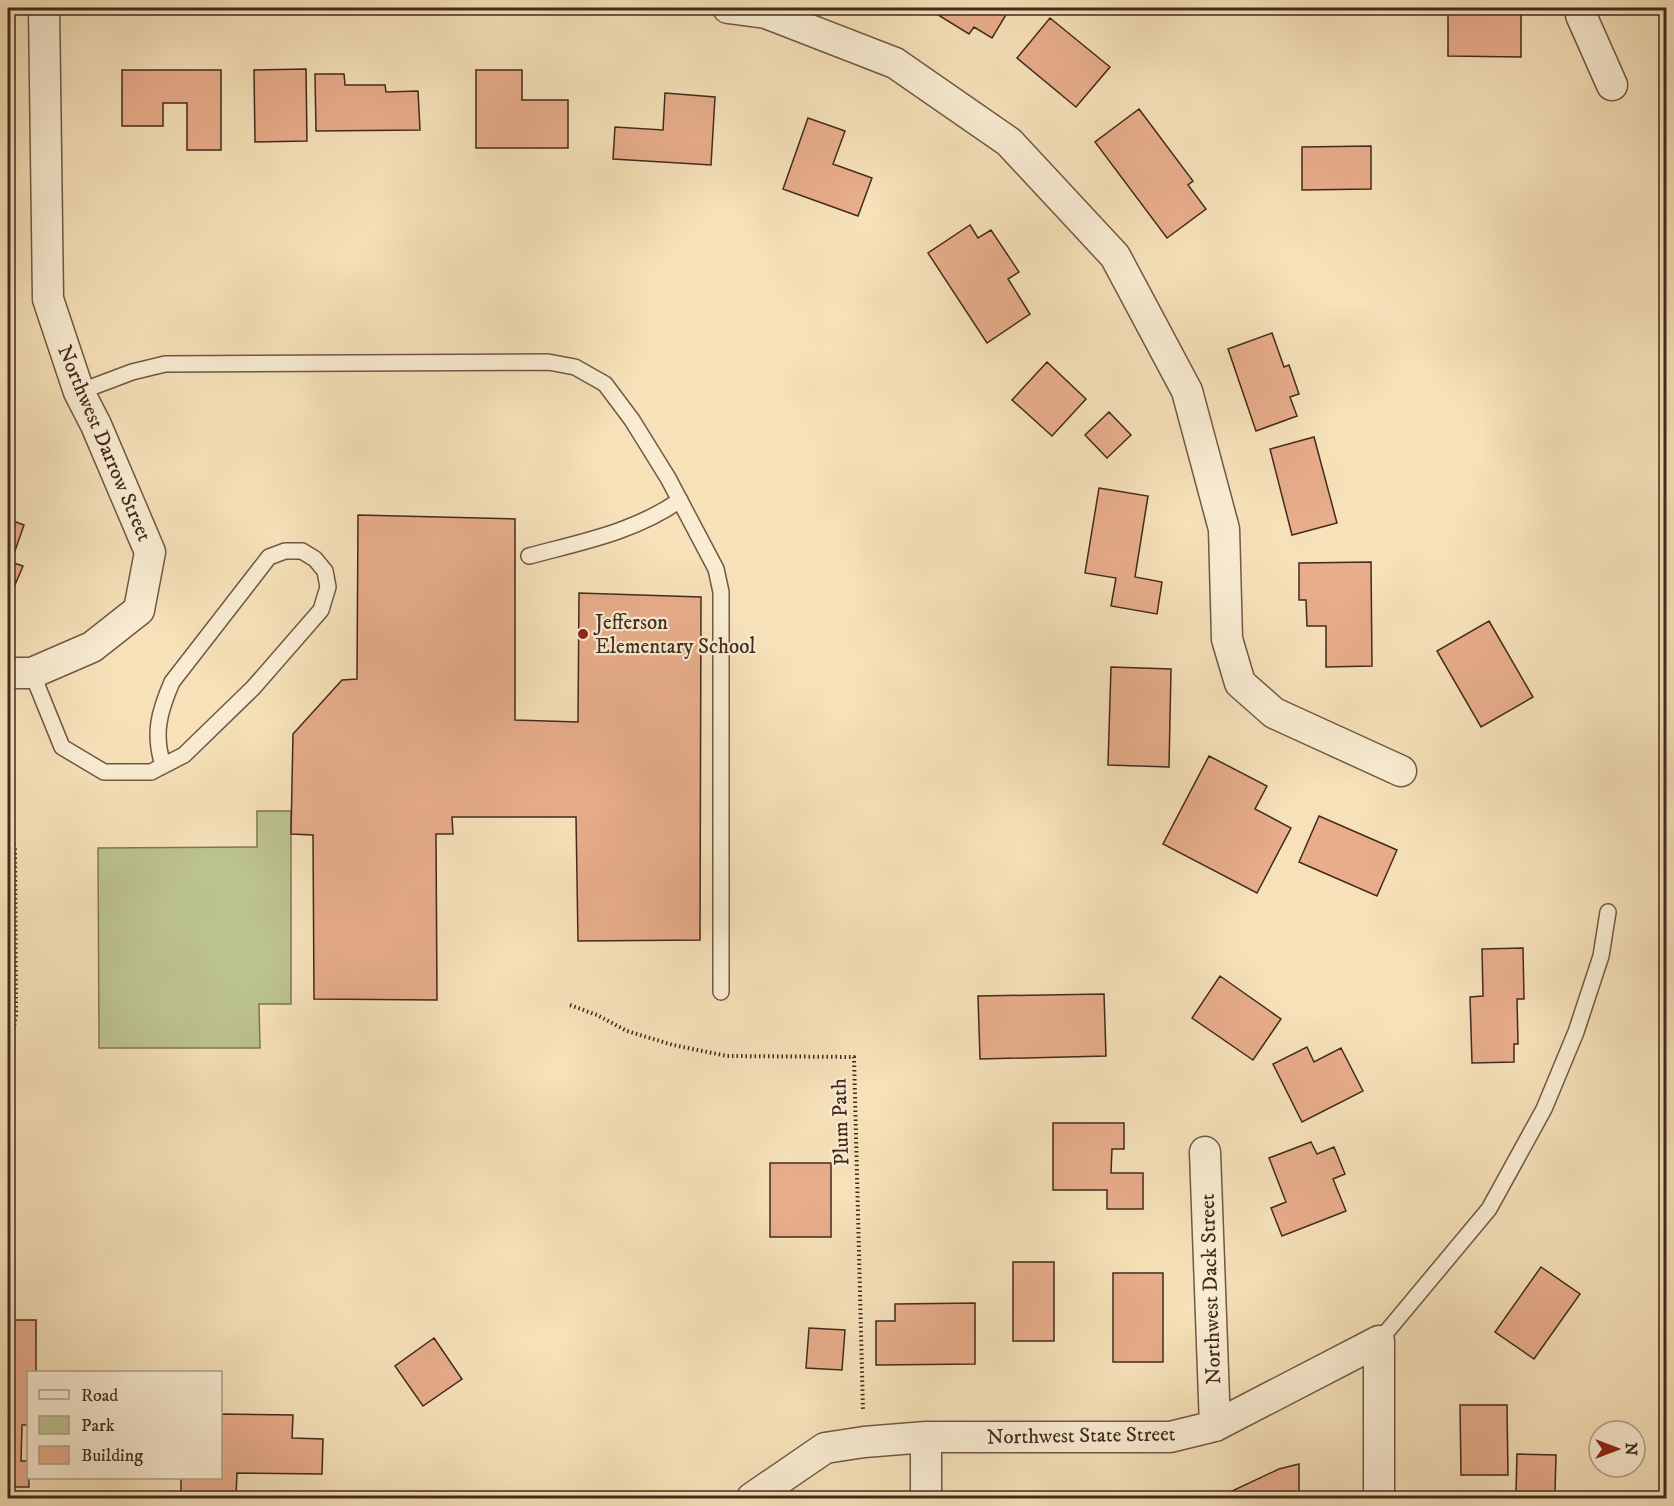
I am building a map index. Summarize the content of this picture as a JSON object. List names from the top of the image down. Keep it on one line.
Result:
{"streets":{"street":["Northwest Darrow Street","Northwest Dack Street","Northwest State Street"],"path":["Plum Path"]},"crossings":[["Plum Path","Northwest State Street"],["Northwest Dack Street","Northwest State Street"]],"places":["Jefferson Elementary School"],"legend":["Road","Park","Building"],"north":"right"}
